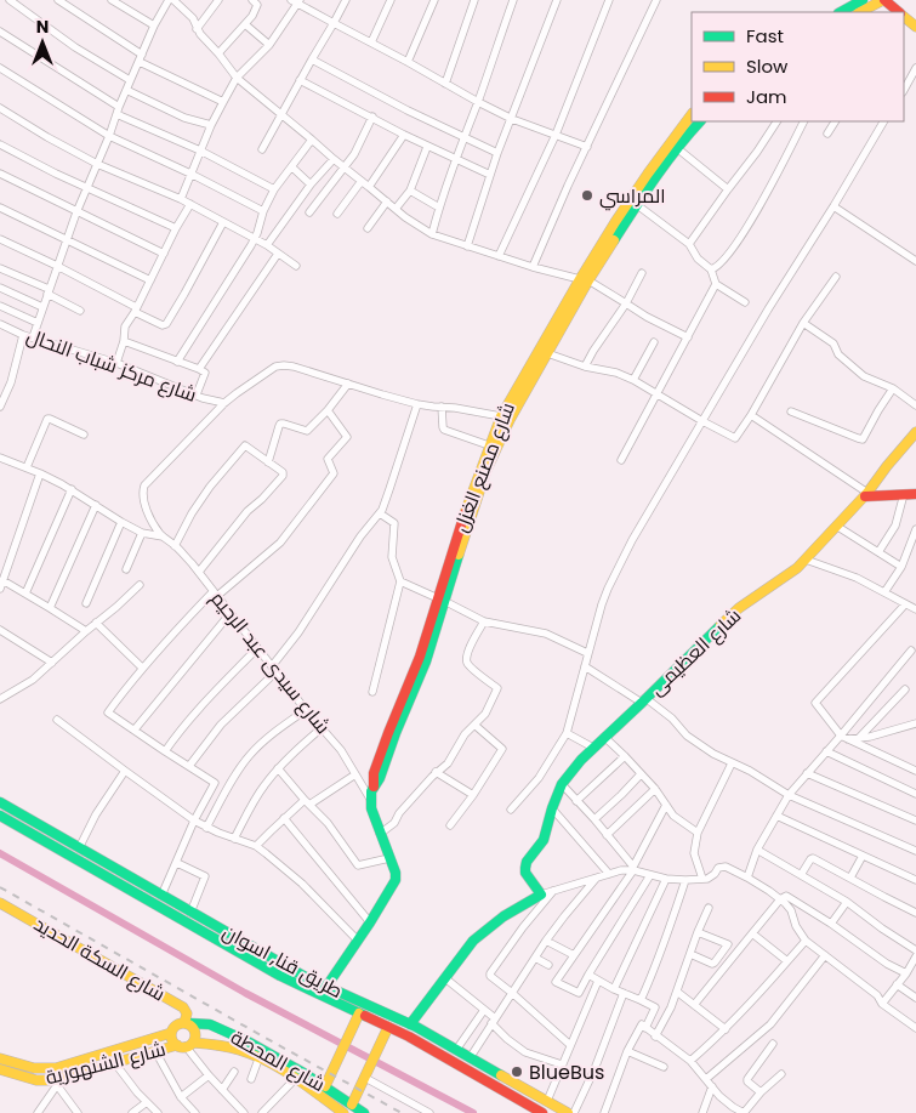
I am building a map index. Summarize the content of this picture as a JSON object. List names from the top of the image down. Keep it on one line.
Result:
{"streets":{"main road":["شارع مصنع الغزل","شارع العظيمى","شارع السكة الحديد","طريق قنا, اسوان","شارع المحطة","شارع الشنهورية"],"street":["شارع مركز شباب النحال","شارع سيدى عبد الرحيم"]},"crossings":[["شارع مصنع الغزل","شارع سيدى عبد الرحيم"],["شارع السكة الحديد","شارع المحطة"],["شارع السكة الحديد","شارع الشنهورية"],["شارع المحطة","شارع الشنهورية"]],"places":["المراسي","BlueBus"],"legend":["Fast","Slow","Jam"],"north":"top"}
